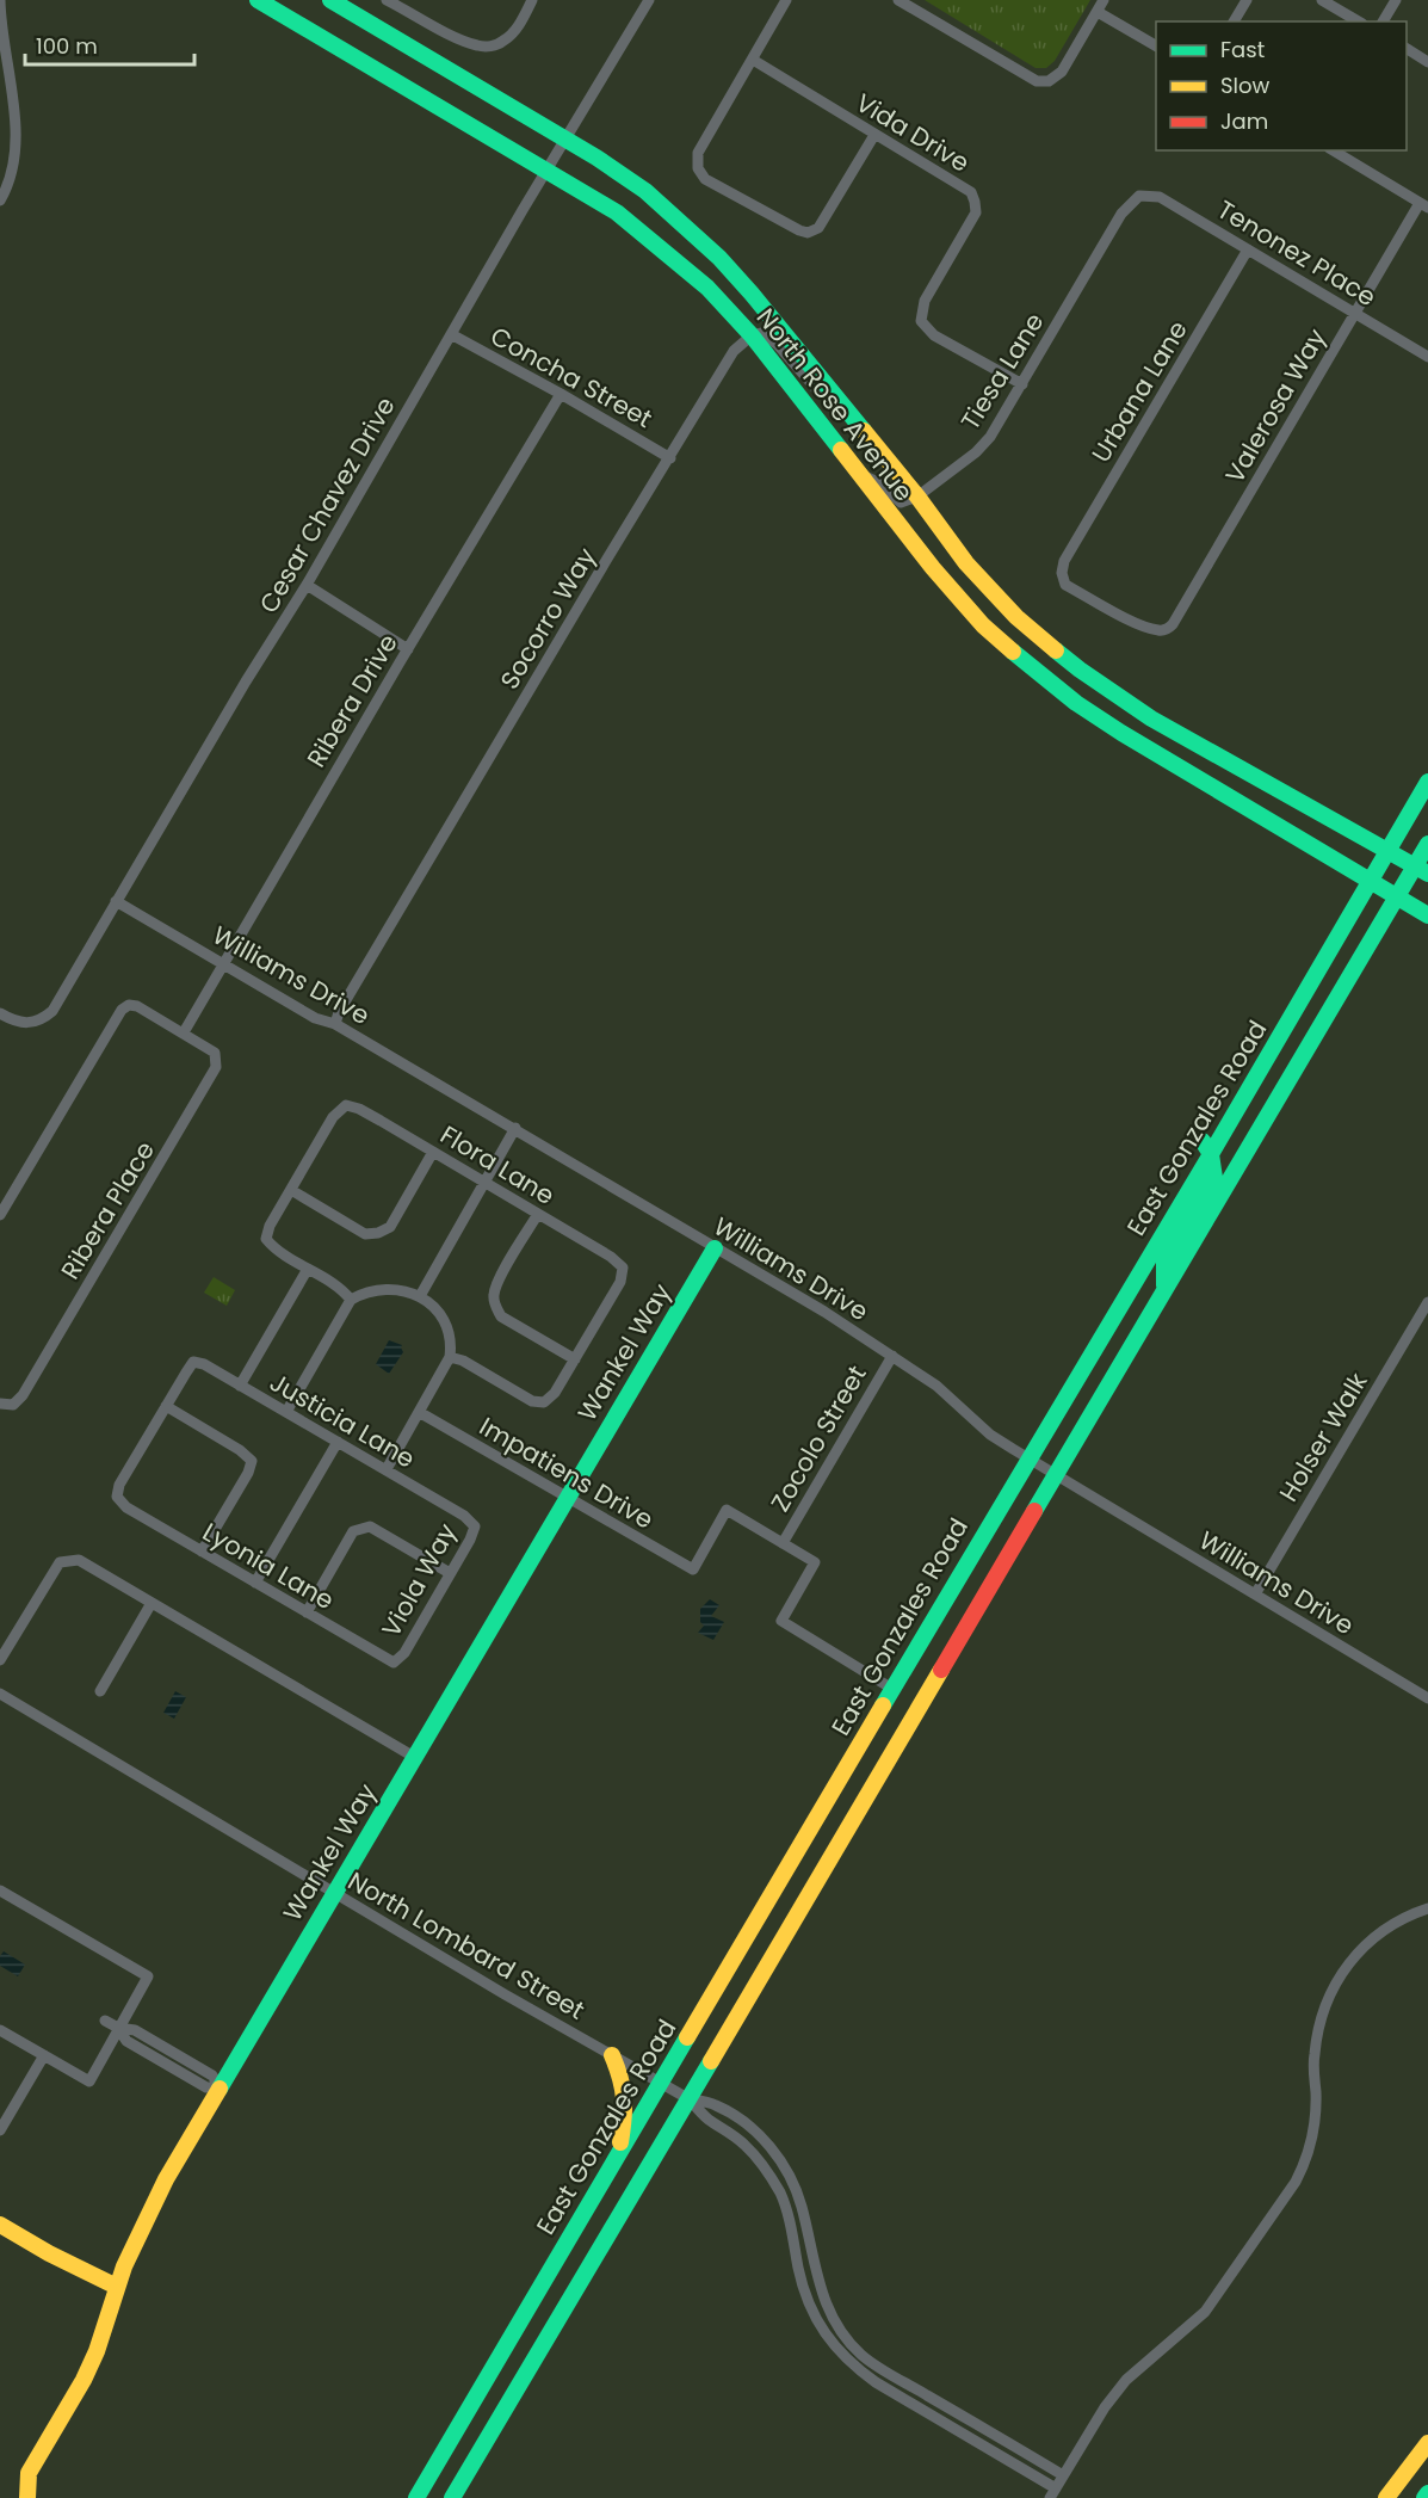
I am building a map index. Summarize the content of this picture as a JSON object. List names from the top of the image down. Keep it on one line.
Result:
{"streets":{"main road":["North Rose Avenue","East Gonzales Road","Wankel Way"],"street":["Vida Drive","Tenonez Place","Tiesa Lane","Concha Street","Urbana Lane","Valerosa Way","Cesar Chavez Drive","Socorro Way","Ribera Drive","Williams Drive","Flora Lane","Ribera Place","Justicia Lane","Holser Walk","Zocolo Street","Impatiens Drive","Lyonia Lane","Viola Way","North Lombard Street"]},"crossings":[["Vida Drive","Tiesa Lane"],["Tenonez Place","Tiesa Lane"],["Tenonez Place","Urbana Lane"],["Tenonez Place","Valerosa Way"],["Tiesa Lane","North Rose Avenue"],["Concha Street","Cesar Chavez Drive"],["Concha Street","Socorro Way"],["Concha Street","Ribera Drive"],["Urbana Lane","Valerosa Way"],["North Rose Avenue","Cesar Chavez Drive"],["North Rose Avenue","Socorro Way"],["North Rose Avenue","East Gonzales Road"],["Cesar Chavez Drive","Williams Drive"],["Socorro Way","Williams Drive"],["Ribera Drive","Williams Drive"],["Ribera Drive","Ribera Place"],["Williams Drive","East Gonzales Road"],["Williams Drive","Wankel Way"],["Williams Drive","Holser Walk"],["Williams Drive","Zocolo Street"],["East Gonzales Road","North Lombard Street"],["Wankel Way","Impatiens Drive"],["Wankel Way","North Lombard Street"],["Justicia Lane","Lyonia Lane"],["Justicia Lane","Viola Way"],["Zocolo Street","Impatiens Drive"],["Lyonia Lane","Viola Way"]],"legend":["Fast","Slow","Jam"],"scale_bar":"100 m"}
